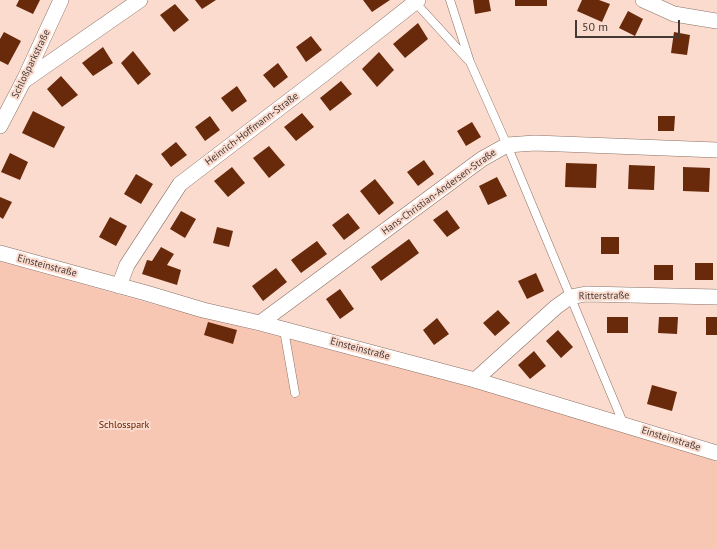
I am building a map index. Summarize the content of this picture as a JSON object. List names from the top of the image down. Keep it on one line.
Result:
{"streets":{"street":["Schloßparkstraße","Heinrich-Hoffmann-Straße","Hans-Christian-Andersen-Straße","Einsteinstraße","Ritterstraße"]},"crossings":[["Heinrich-Hoffmann-Straße","Einsteinstraße"],["Hans-Christian-Andersen-Straße","Einsteinstraße"],["Einsteinstraße","Ritterstraße"]],"parks":["Schlosspark"],"scale_bar":"50 m"}
